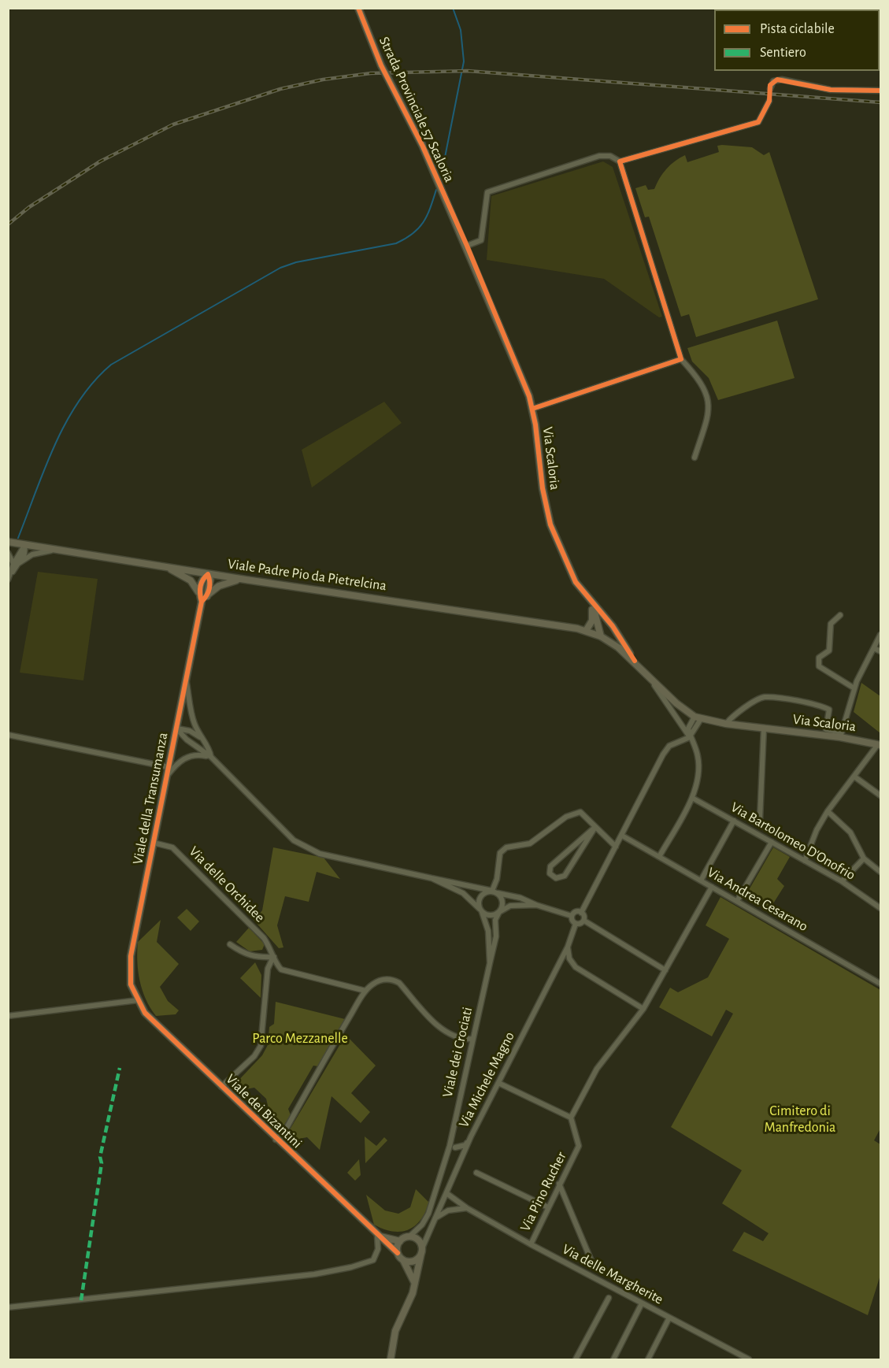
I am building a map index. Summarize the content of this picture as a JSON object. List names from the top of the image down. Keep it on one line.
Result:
{"streets":{"street":["Strada Provinciale 57 Scaloria","Via Scaloria","Viale Padre Pio da Pietrelcina","Viale della Transumanza","Via Bartolomeo D'Onofrio","Via delle Orchidee","Via Andrea Cesarano","Viale dei Crociati","Via Michele Magno","Viale dei Bizantini","Via Pino Rucher","Via delle Margherite"]},"crossings":[["Strada Provinciale 57 Scaloria","Via Scaloria"],["Via Scaloria","Viale Padre Pio da Pietrelcina"],["Via Scaloria","Via Bartolomeo D'Onofrio"],["Via Scaloria","Via Andrea Cesarano"],["Viale Padre Pio da Pietrelcina","Viale della Transumanza"],["Viale della Transumanza","Via delle Orchidee"],["Viale della Transumanza","Viale dei Bizantini"],["Viale dei Crociati","Via Michele Magno"],["Viale dei Crociati","Viale dei Bizantini"],["Via Michele Magno","Viale dei Bizantini"],["Via Michele Magno","Via delle Margherite"],["Via Pino Rucher","Via delle Margherite"]],"parks":["Parco Mezzanelle","Cimitero di Manfredonia"],"legend":["Pista ciclabile","Sentiero"]}
